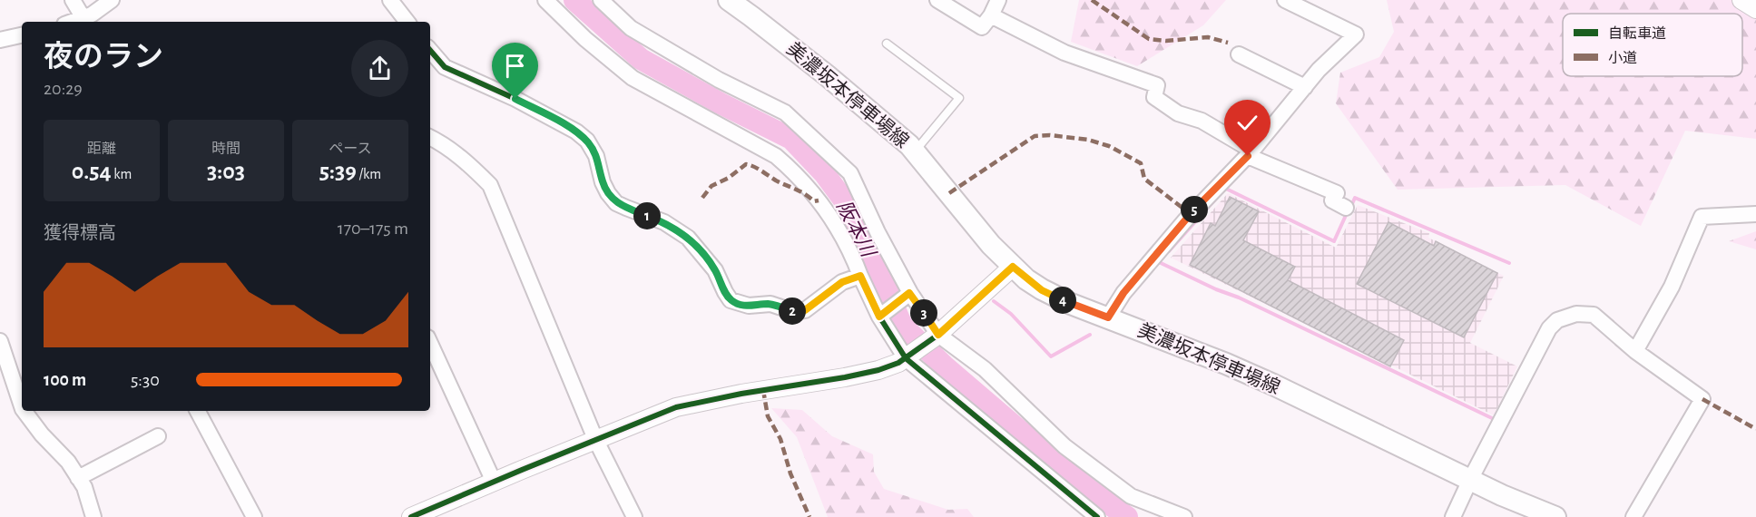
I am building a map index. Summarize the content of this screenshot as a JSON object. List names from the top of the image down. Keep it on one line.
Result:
{"streets":{"main road":["美濃坂本停車場線"]},"water":["阪本川"],"legend":["自転車道","小道"],"page":{"heading":["夜のラン","20:29"],"stats":[["距離","0.54 km"],["時間","3:03"],["ペース","5:39 /km"]],"pins":["5","1","4","2","3"],"chart":["獲得標高","170–175 m"],"list":[{"name":"100 m","note":"5:30"}]}}
